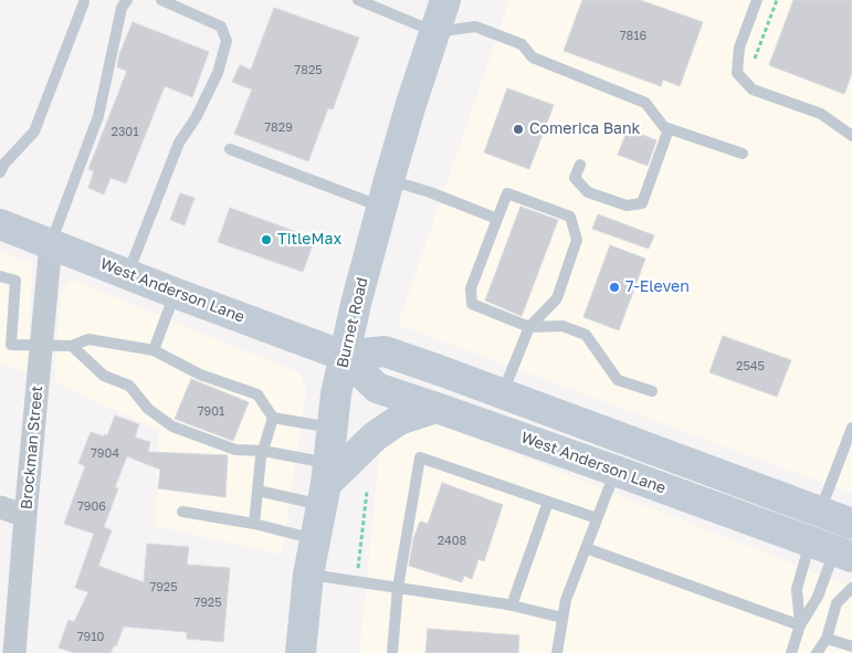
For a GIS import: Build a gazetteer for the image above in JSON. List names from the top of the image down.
{
  "streets": {
    "main road": ["West Anderson Lane", "Burnet Road"],
    "street": ["Brockman Street"]
  },
  "crossings": [
    ["West Anderson Lane", "Burnet Road"],
    ["West Anderson Lane", "Brockman Street"]
  ],
  "places": ["Comerica Bank", "TitleMax", "7-Eleven"],
  "house_numbers": [
    "7816",
    "7825",
    "7829",
    "2301",
    "2545",
    "7901",
    "7904",
    "7906",
    "2408",
    "7925",
    "7925",
    "7910"
  ]
}
